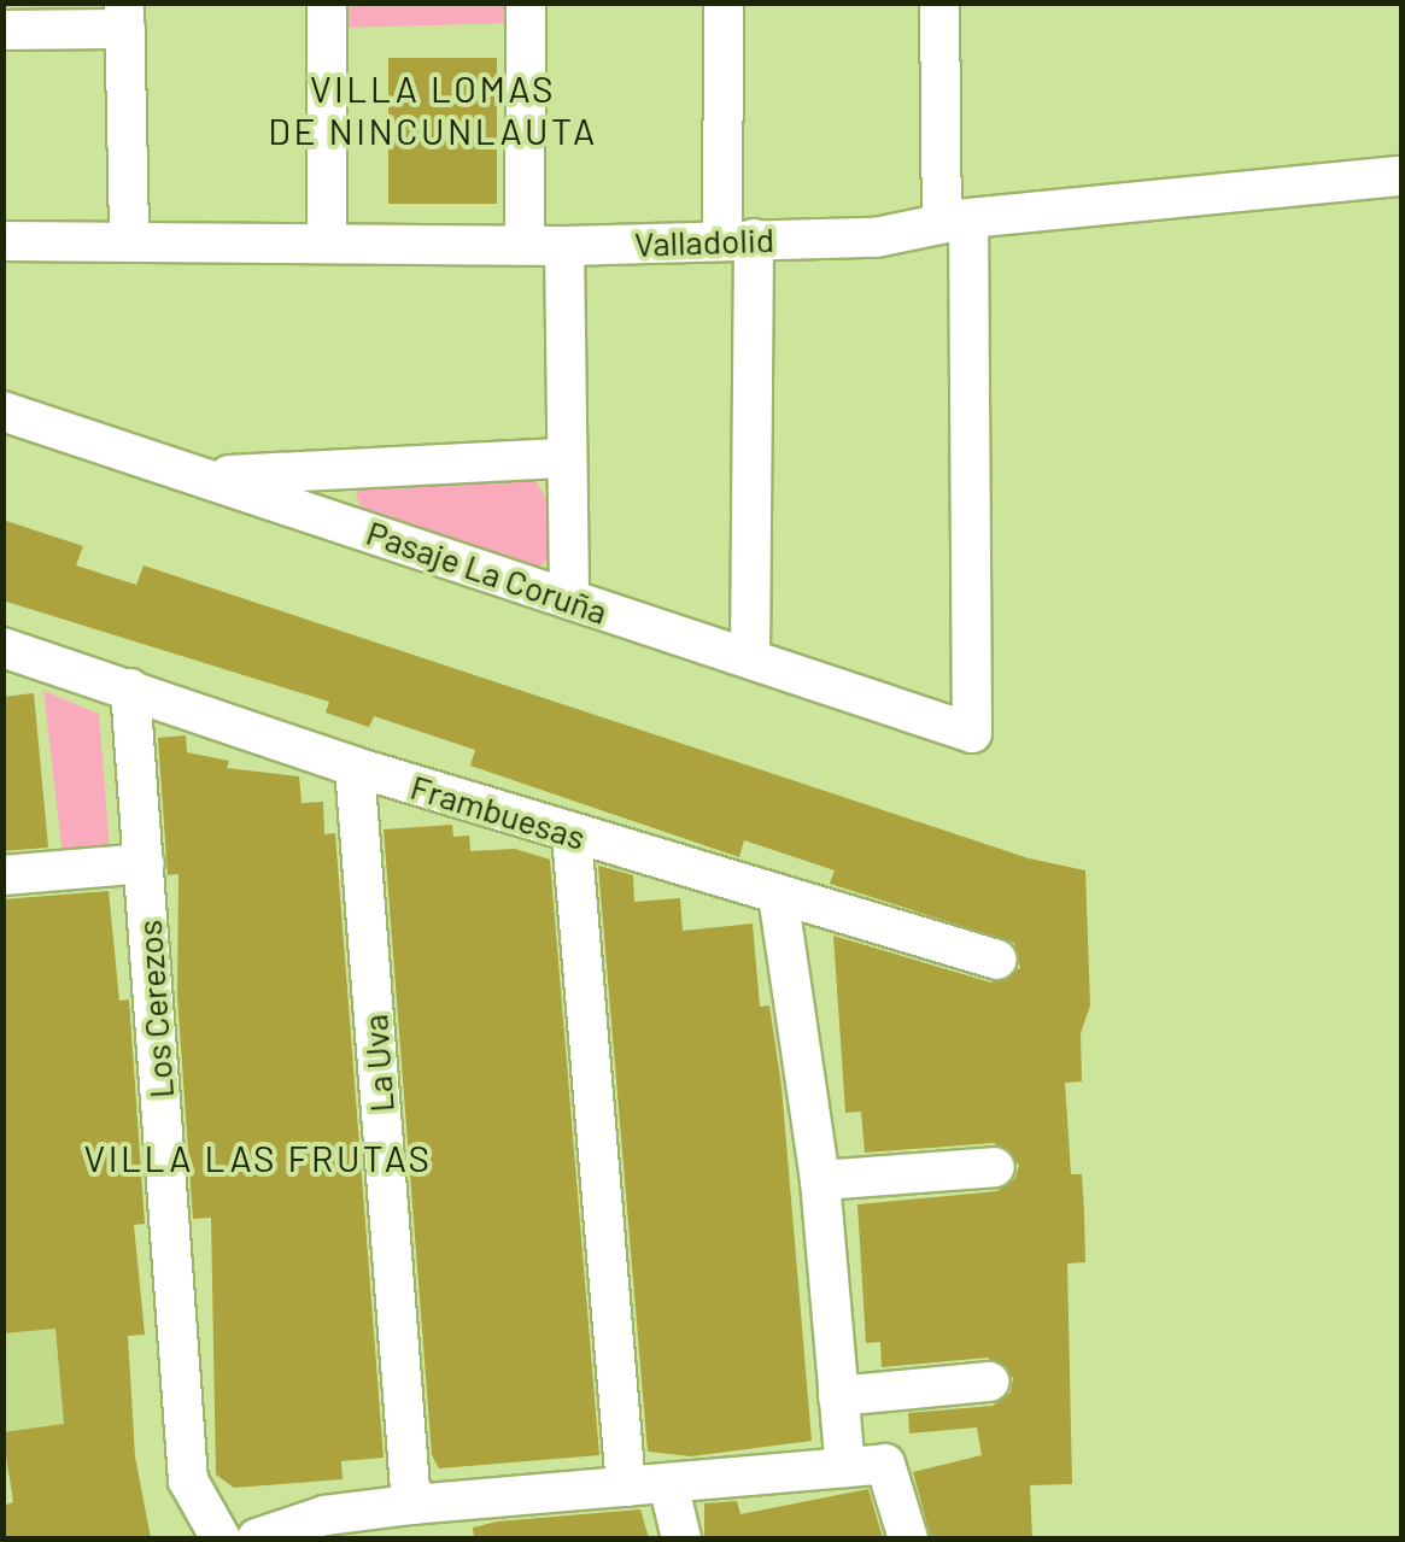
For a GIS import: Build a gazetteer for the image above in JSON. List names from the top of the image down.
{
  "streets": {
    "street": [
      "Valladolid",
      "Pasaje La Coruña",
      "Frambuesas",
      "Los Cerezos",
      "La Uva"
    ]
  },
  "crossings": [
    ["Valladolid", "Pasaje La Coruña"],
    ["Frambuesas", "Los Cerezos"],
    ["Frambuesas", "La Uva"]
  ],
  "districts": ["VILLA LOMAS DE NINCUNLAUTA", "VILLA LAS FRUTAS"]
}
